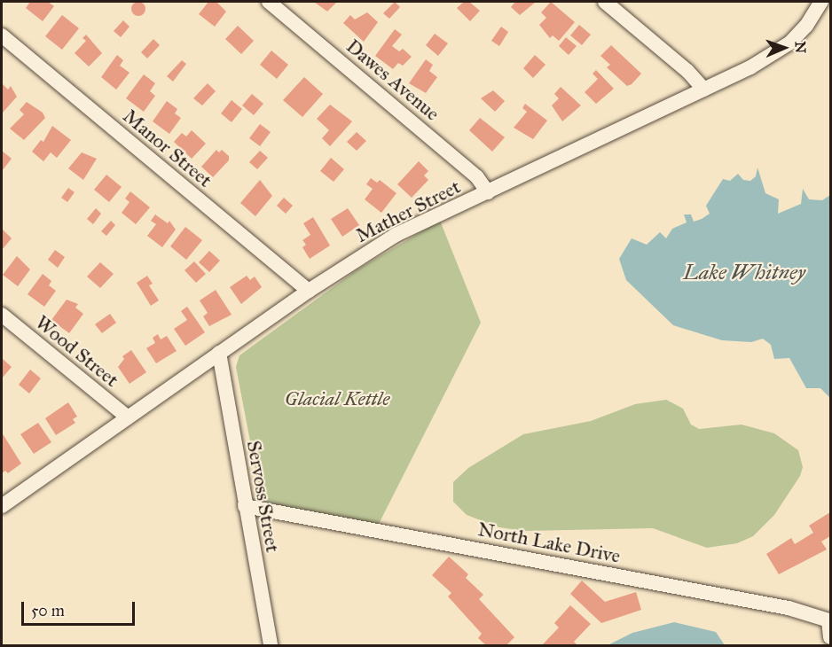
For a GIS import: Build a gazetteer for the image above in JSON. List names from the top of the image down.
{
  "streets": {
    "street": [
      "Dawes Avenue",
      "Manor Street",
      "Mather Street",
      "Wood Street",
      "Servoss Street",
      "North Lake Drive"
    ]
  },
  "crossings": [
    ["Dawes Avenue", "Mather Street"],
    ["Manor Street", "Mather Street"],
    ["Mather Street", "Wood Street"],
    ["Mather Street", "Servoss Street"],
    ["Servoss Street", "North Lake Drive"]
  ],
  "water": ["Lake Whitney"],
  "parks": ["Glacial Kettle"],
  "scale_bar": "50 m",
  "north": "right"
}
